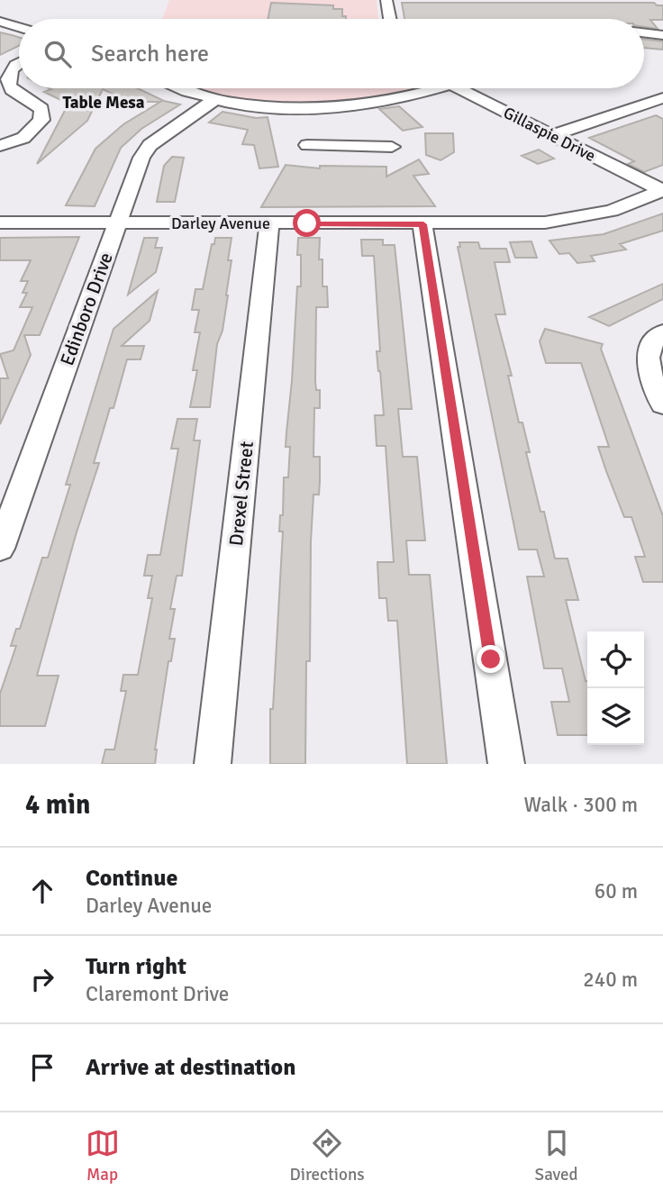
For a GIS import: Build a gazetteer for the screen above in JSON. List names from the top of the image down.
{
  "streets": {
    "street": [
      "Gillaspie Drive",
      "Darley Avenue",
      "Edinboro Drive",
      "Drexel Street"
    ]
  },
  "crossings": [
    ["Gillaspie Drive", "Darley Avenue"],
    ["Darley Avenue", "Edinboro Drive"],
    ["Darley Avenue", "Drexel Street"]
  ],
  "districts": ["Table Mesa"],
  "page": {
    "search": "Search here",
    "heading": ["4 min", "Walk · 300 m"],
    "list": [
      ["Continue", "Darley Avenue", "60 m"],
      ["Turn right", "Claremont Drive", "240 m"],
      "Arrive at destination"
    ],
    "nav": ["Map", "Directions", "Saved"]
  }
}
